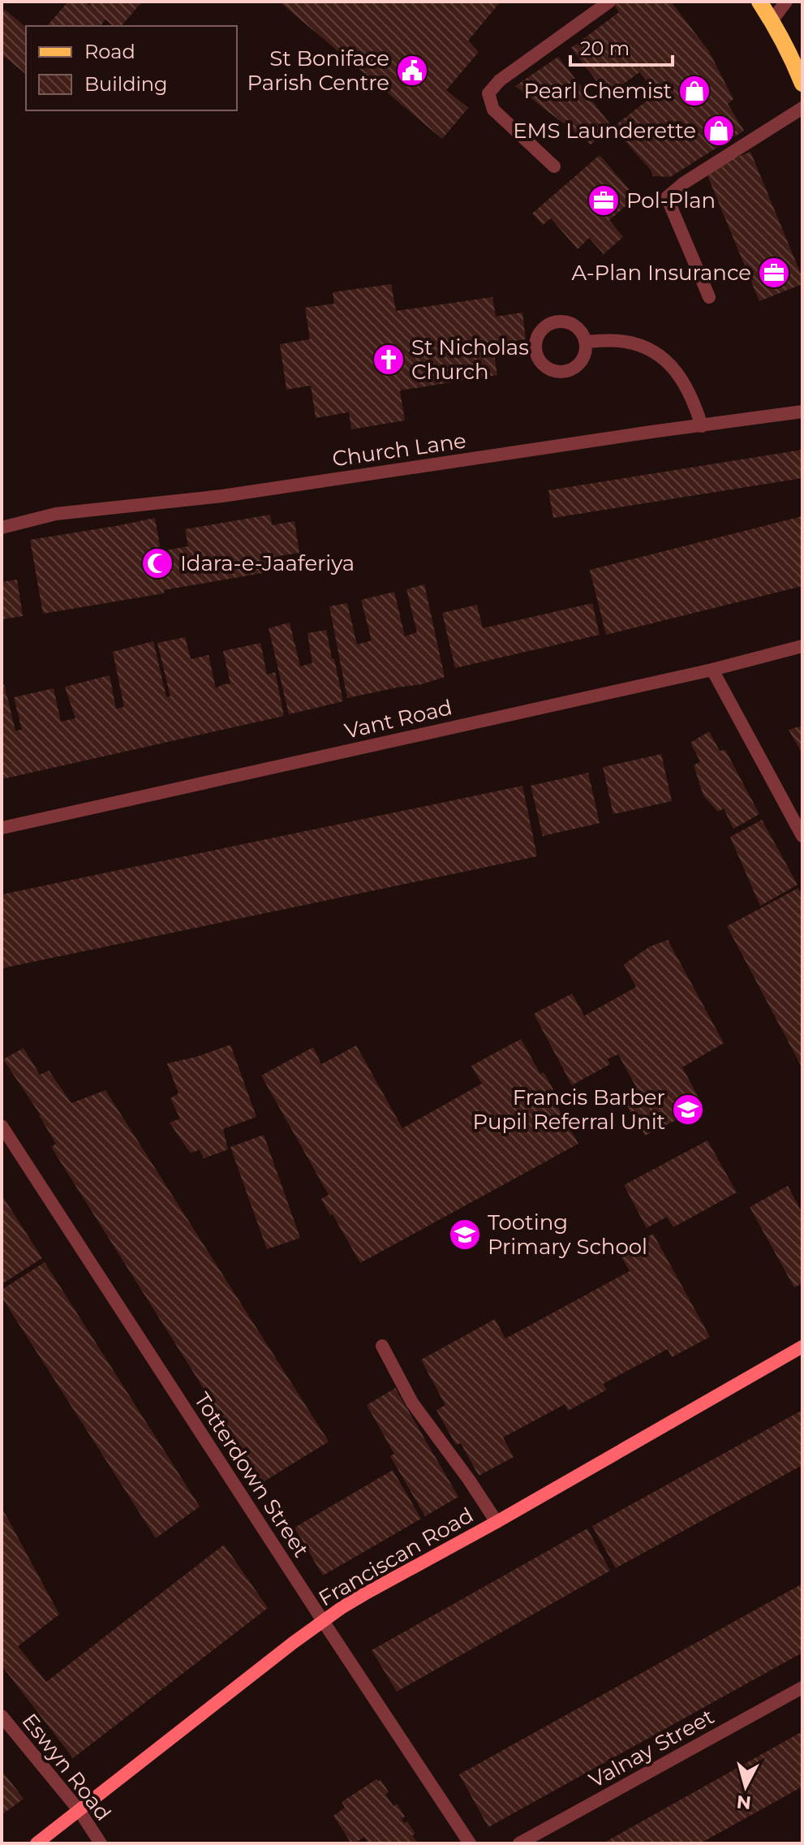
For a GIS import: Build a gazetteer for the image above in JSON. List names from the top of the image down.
{
  "streets": {
    "street": [
      "Church Lane",
      "Vant Road",
      "Totterdown Street",
      "Franciscan Road",
      "Valnay Street",
      "Eswyn Road"
    ]
  },
  "crossings": [
    ["Totterdown Street", "Franciscan Road"],
    ["Franciscan Road", "Eswyn Road"]
  ],
  "places": {
    "public building": ["St Boniface Parish Centre"],
    "shop": ["Pearl Chemist", "EMS Launderette"],
    "office": ["Pol-Plan", "A-Plan Insurance"],
    "church": ["St Nicholas Church"],
    "mosque": ["Idara-e-Jaaferiya"],
    "school or university": ["Francis Barber Pupil Referral Unit", "Tooting Primary School"]
  },
  "legend": ["Road", "Building"],
  "scale_bar": "20 m",
  "north": "bottom"
}
